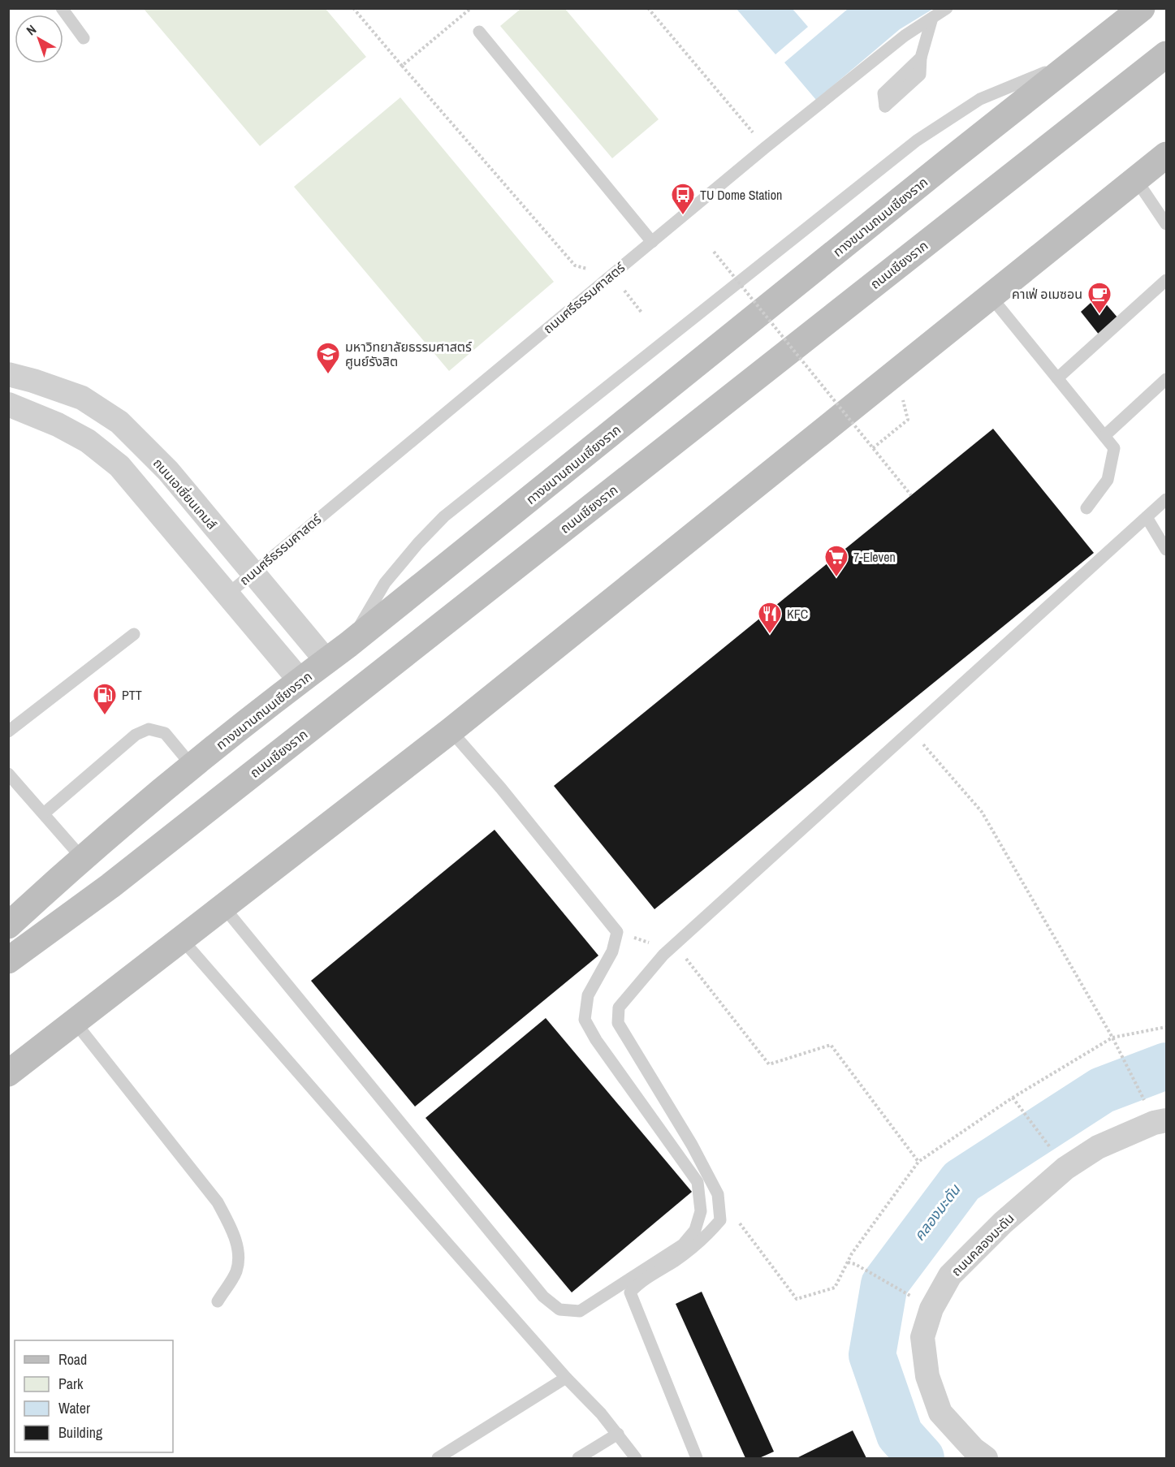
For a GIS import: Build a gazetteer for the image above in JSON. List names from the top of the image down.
{
  "streets": {
    "main road": ["ทางขนานถนนเชียงราก", "ถนนเชียงราก"],
    "street": ["ถนนเอเซี่ยนเกมส์", "ถนนคลองมะดัน"],
    "lane": ["ถนนศรีธรรมศาสตร์"]
  },
  "crossings": [
    ["ทางขนานถนนเชียงราก", "ถนนเอเซี่ยนเกมส์"],
    ["ถนนศรีธรรมศาสตร์", "ถนนเอเซี่ยนเกมส์"]
  ],
  "water": ["คลองมะดัน"],
  "places": {
    "bus stop": ["TU Dome Station"],
    "cafe": ["คาเฟ่ อเมซอน"],
    "school or university": ["มหาวิทยาลัยธรรมศาสตร์ ศูนย์รังสิต"],
    "supermarket": ["7-Eleven"],
    "restaurant": ["KFC"],
    "fuel station": ["PTT"]
  },
  "legend": [
    "Road",
    "Park",
    "Water",
    "Building"
  ],
  "north": "top left"
}
